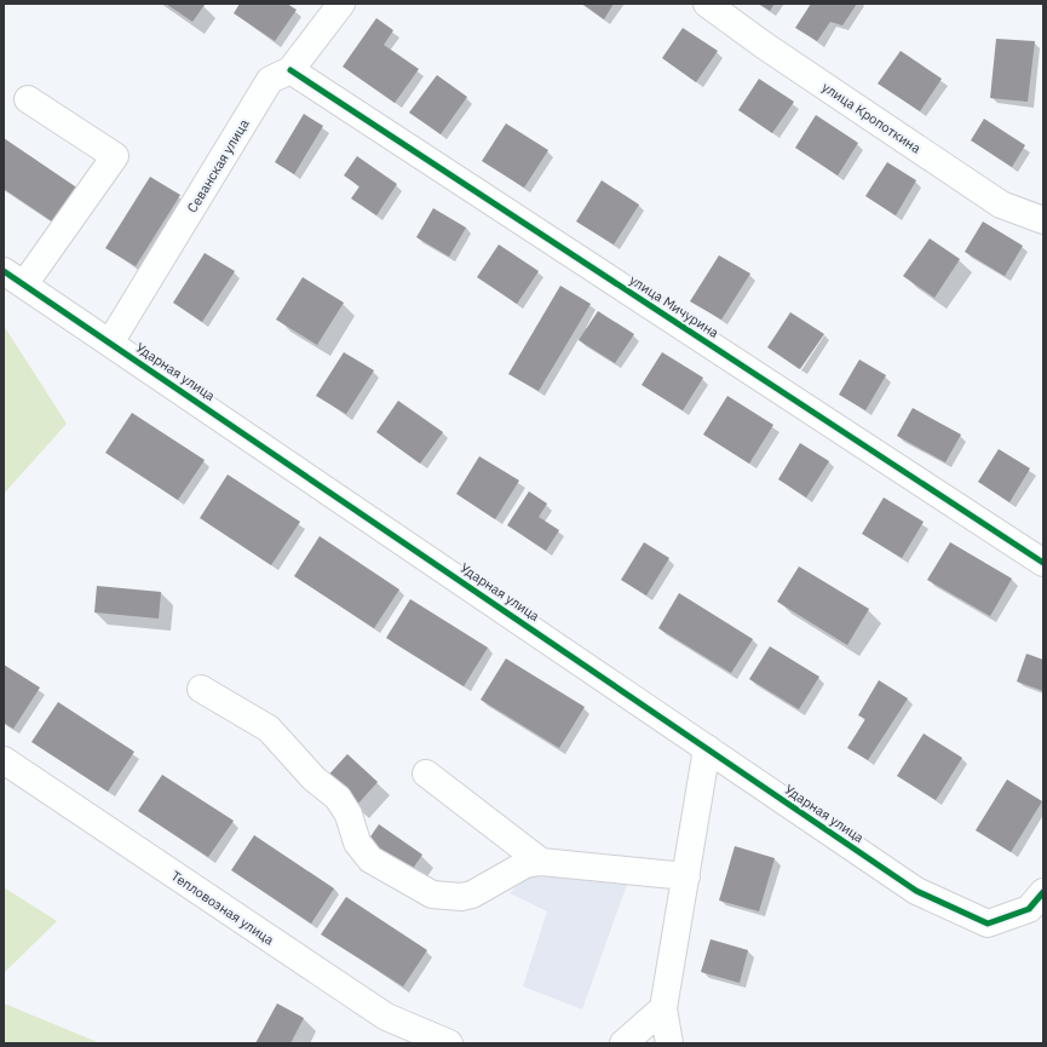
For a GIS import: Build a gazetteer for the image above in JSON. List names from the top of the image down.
{
  "streets": {
    "street": [
      "улица Кропоткина",
      "Севанская улица",
      "улица Мичурина",
      "Ударная улица",
      "Тепловозная улица"
    ]
  },
  "crossings": [
    ["Севанская улица", "улица Мичурина"],
    ["Севанская улица", "Ударная улица"]
  ]
}
